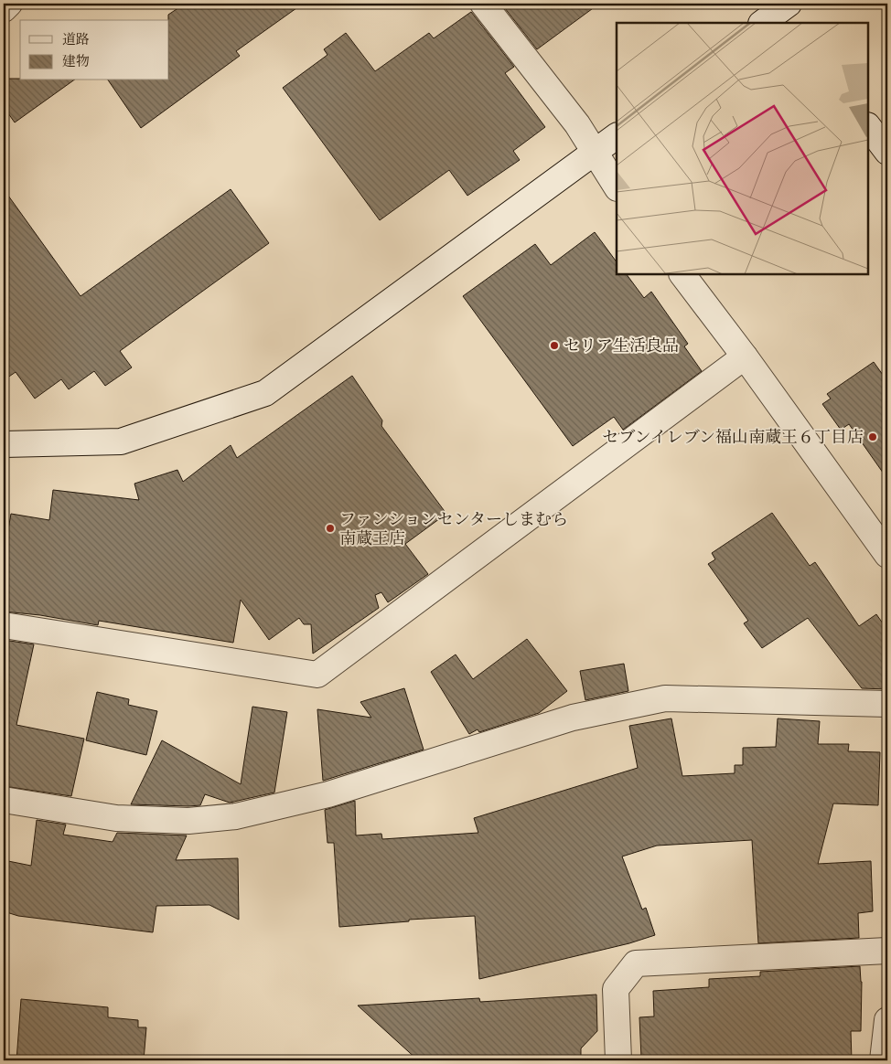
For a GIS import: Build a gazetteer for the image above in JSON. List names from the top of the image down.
{
  "places": ["セリア生活良品", "セブンイレブン福山南蔵王６丁目店", "ファンションセンターしまむら 南蔵王店"],
  "legend": ["道路", "建物"]
}
